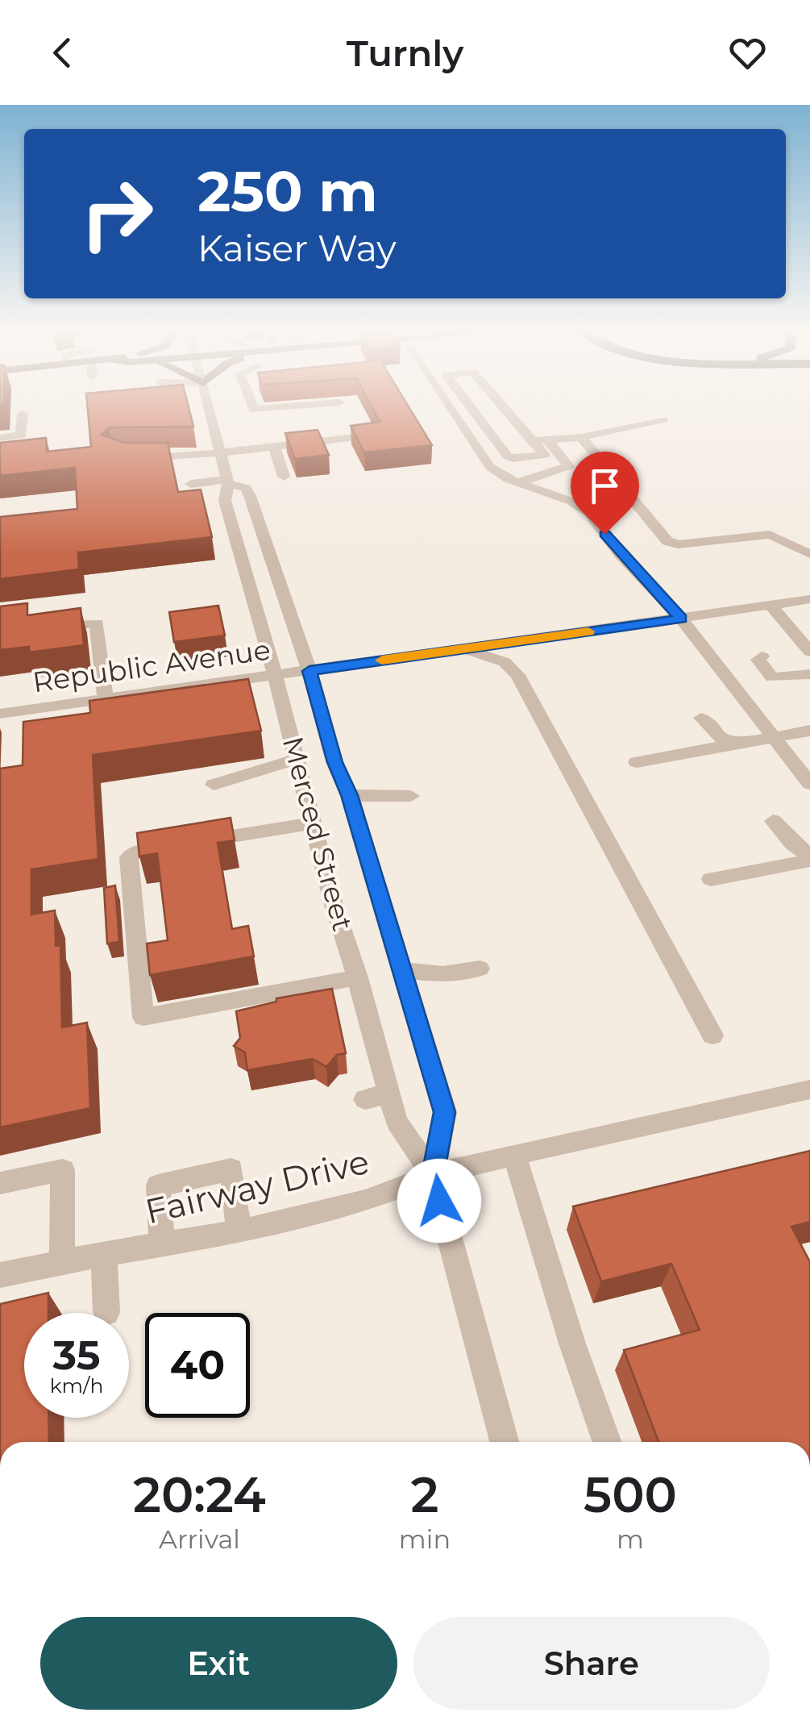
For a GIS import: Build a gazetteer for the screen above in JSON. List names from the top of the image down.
{
  "streets": {
    "street": ["Republic Avenue", "Merced Street", "Fairway Drive"]
  },
  "crossings": [
    ["Republic Avenue", "Merced Street"],
    ["Merced Street", "Fairway Drive"]
  ],
  "page": {
    "header": "Turnly",
    "turn": ["250 m", "Kaiser Way"],
    "speed": "35 km/h",
    "limit": "40",
    "eta": [
      "20:24",
      "Arrival",
      "2",
      "min",
      "500",
      "m"
    ],
    "buttons": ["Exit", "Share"]
  }
}
